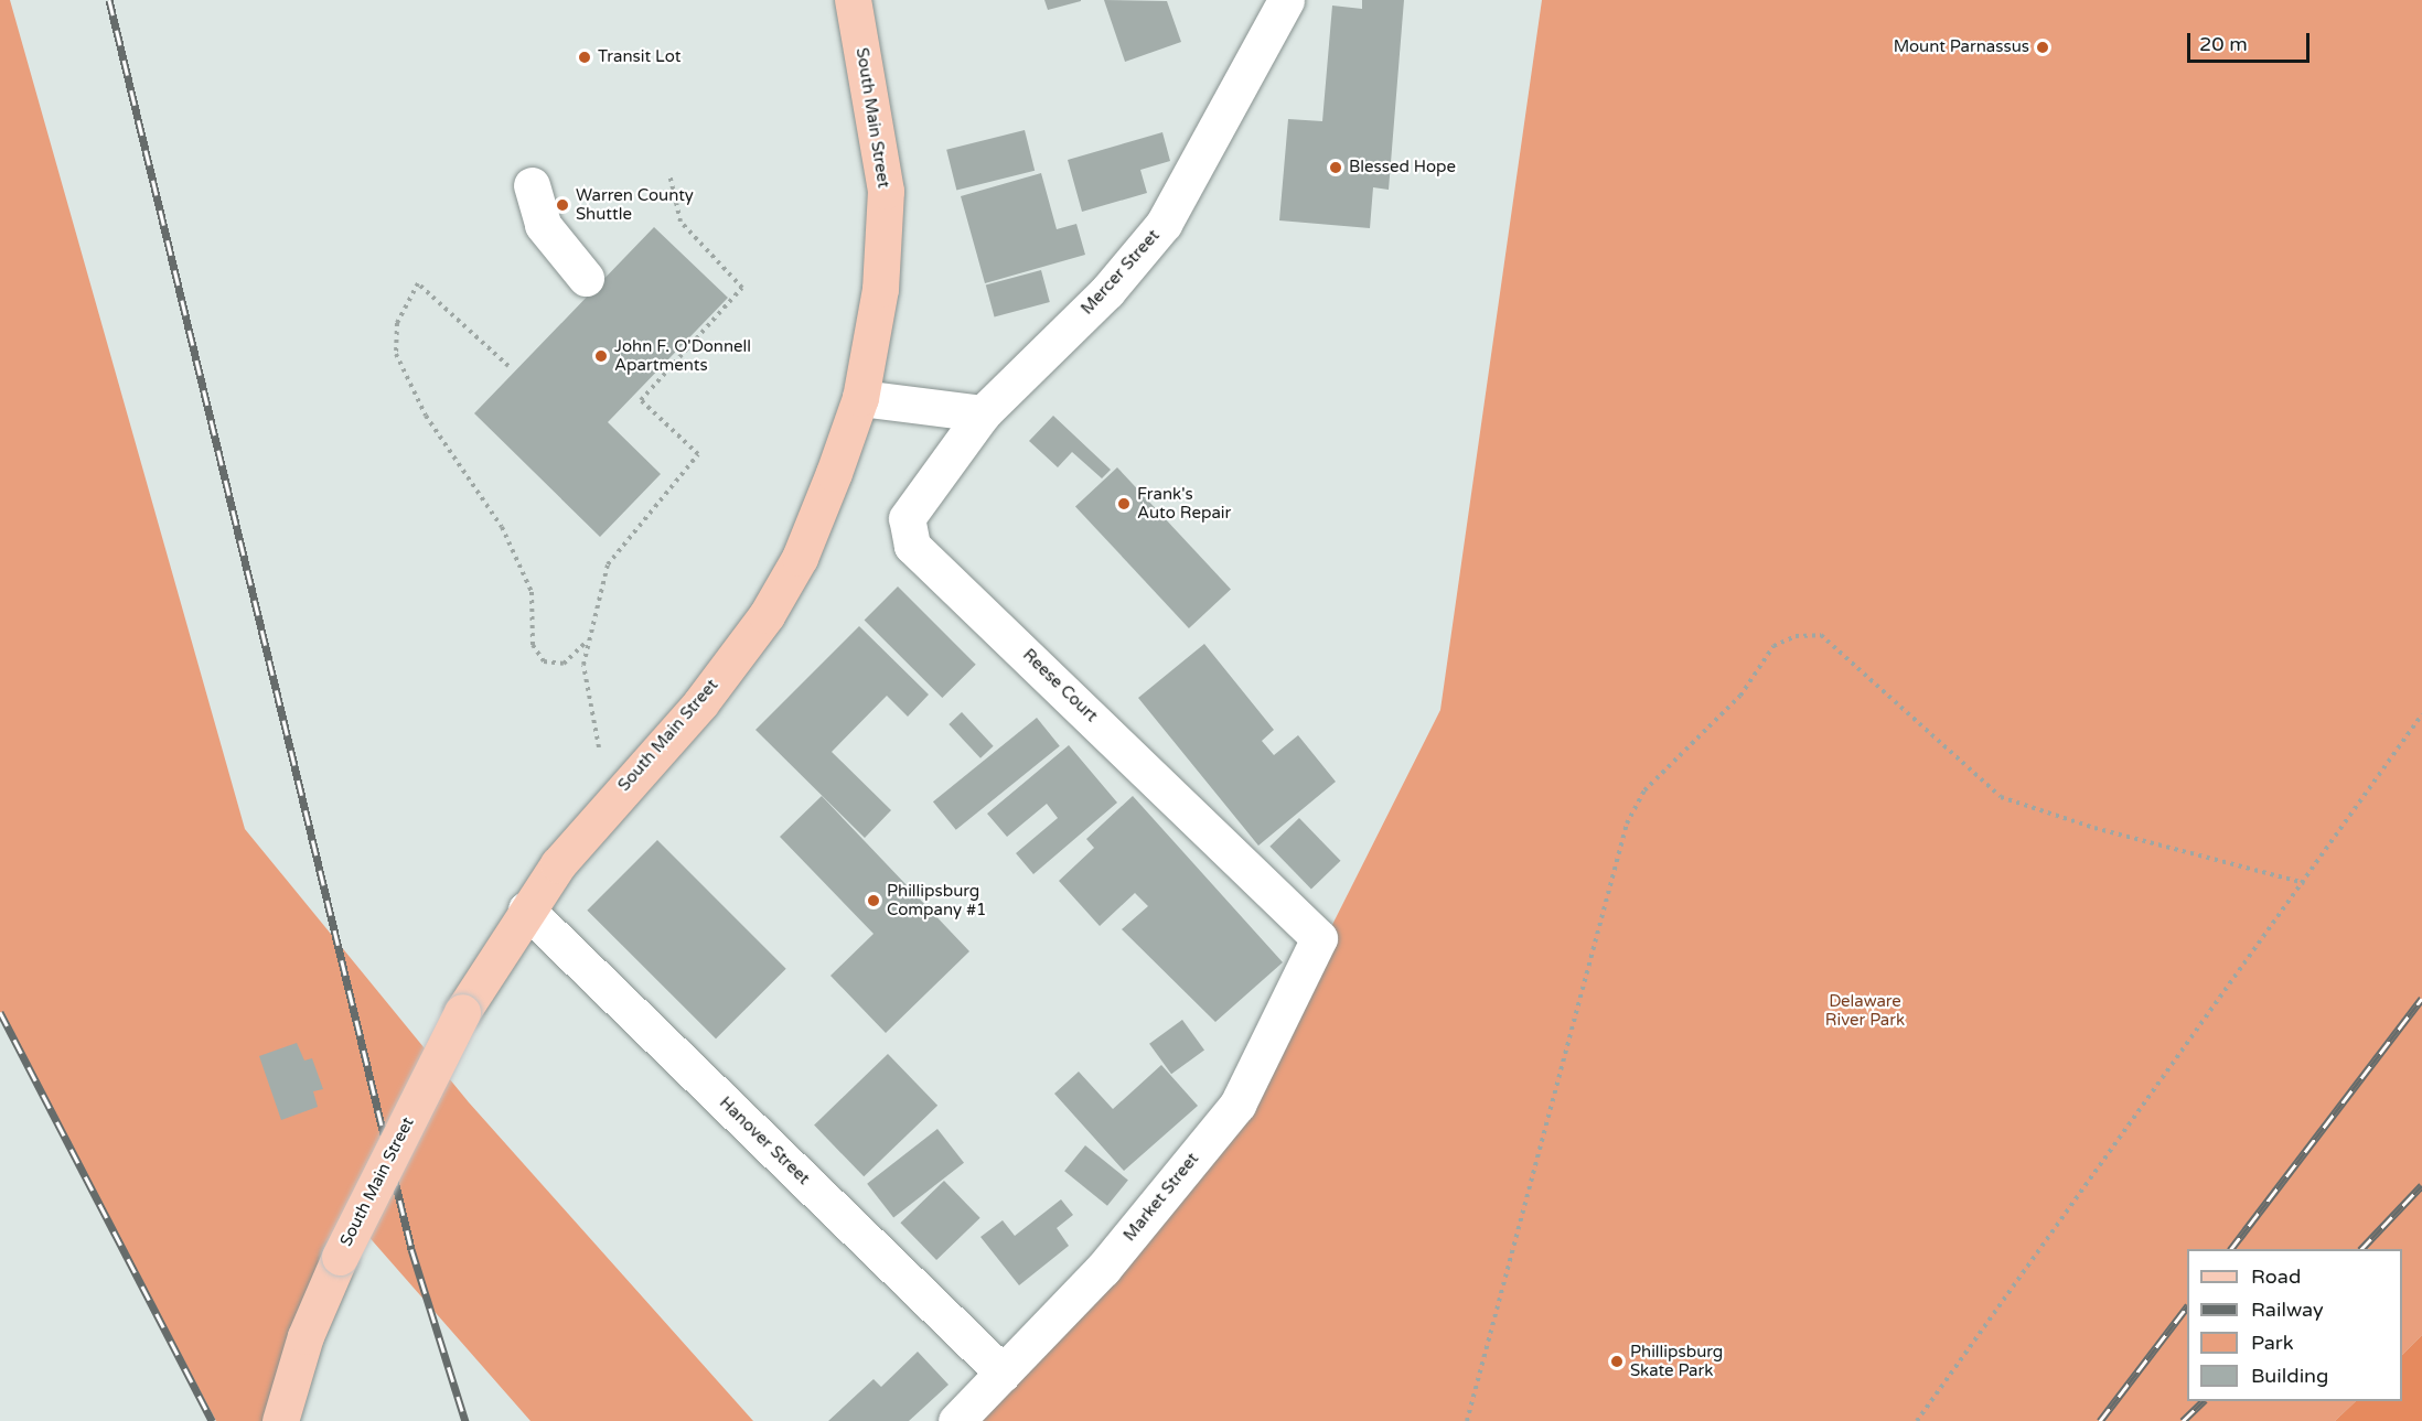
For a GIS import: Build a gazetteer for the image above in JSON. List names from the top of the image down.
{
  "streets": {
    "main road": ["South Main Street"],
    "street": [
      "Mercer Street",
      "Reese Court",
      "Hanover Street",
      "Market Street"
    ]
  },
  "crossings": [
    ["South Main Street", "Hanover Street"],
    ["Mercer Street", "Reese Court"],
    ["Reese Court", "Market Street"],
    ["Hanover Street", "Market Street"]
  ],
  "parks": ["Delaware River Park"],
  "places": [
    "Mount Parnassus",
    "Transit Lot",
    "Blessed Hope",
    "Warren County Shuttle",
    "John F. O'Donnell Apartments",
    "Frank's Auto Repair",
    "Phillipsburg Company #1",
    "Phillipsburg Skate Park"
  ],
  "legend": [
    "Road",
    "Railway",
    "Park",
    "Building"
  ],
  "scale_bar": "20 m"
}
